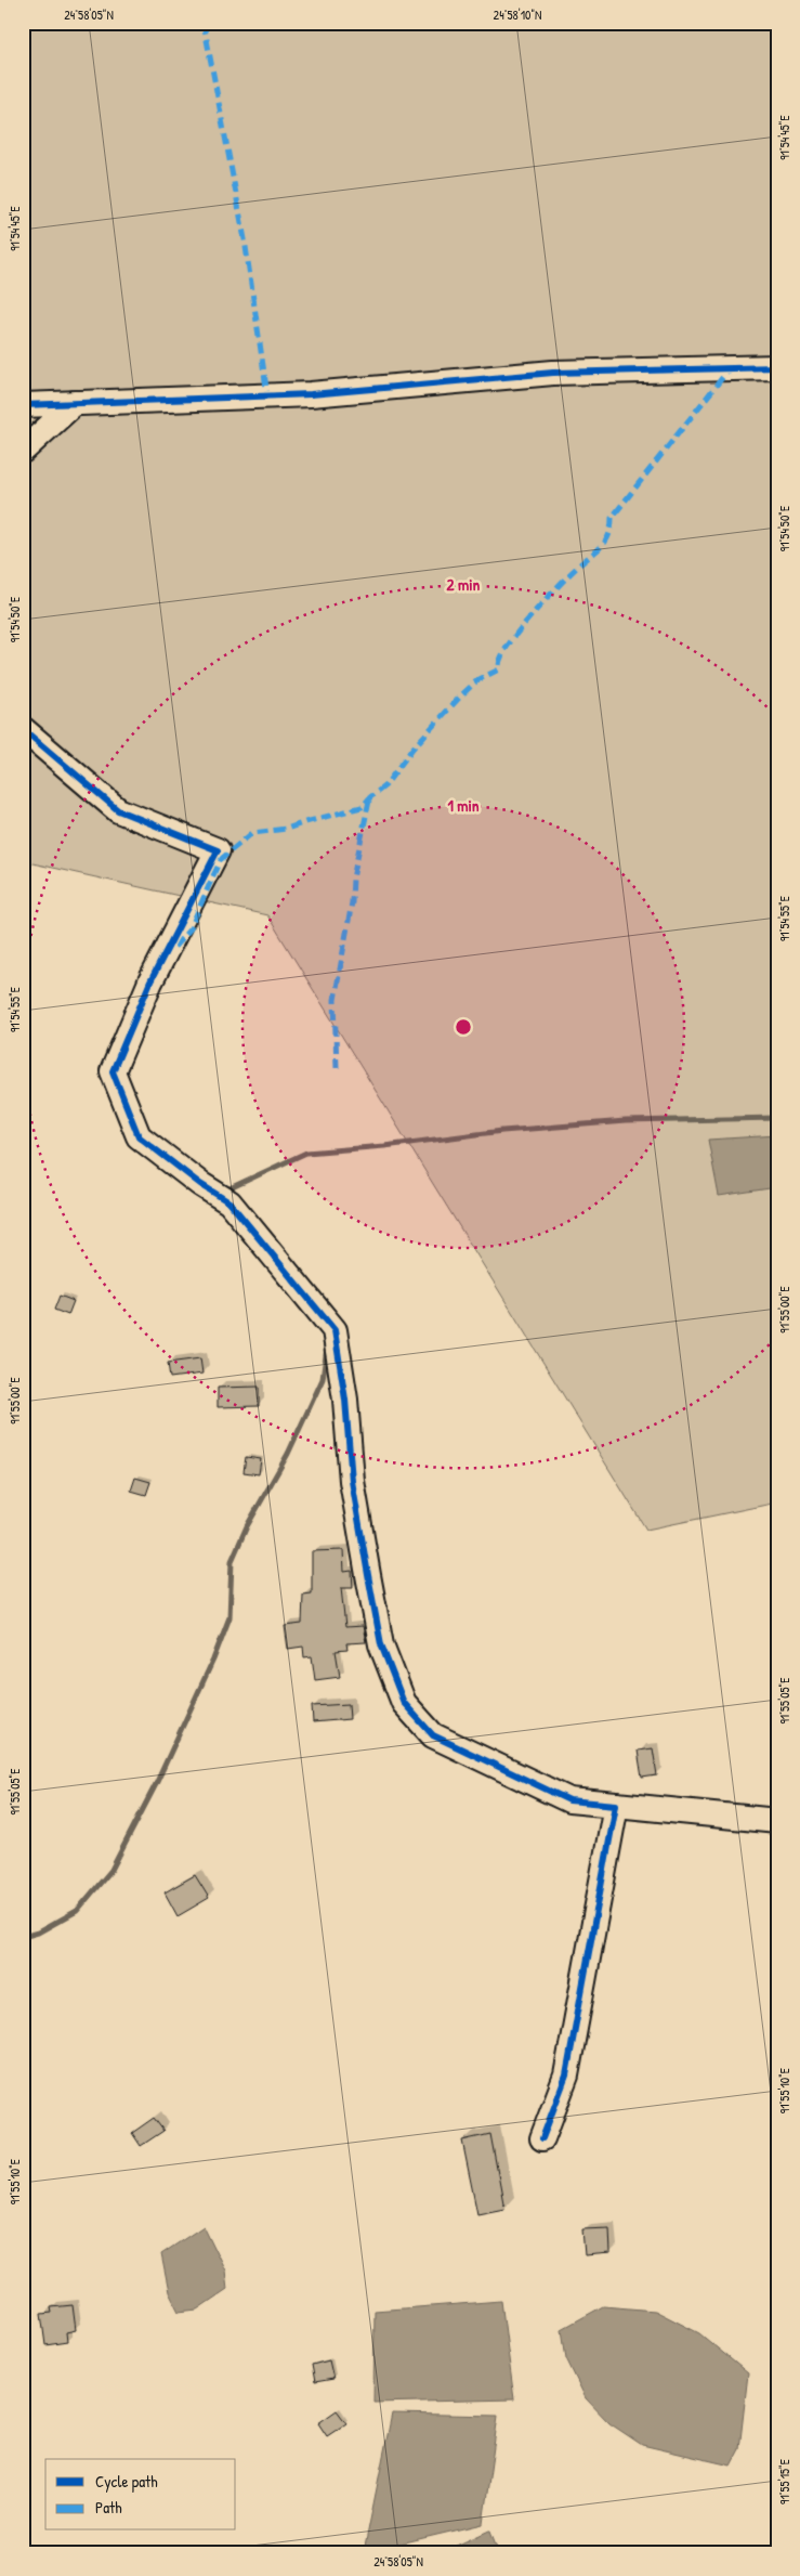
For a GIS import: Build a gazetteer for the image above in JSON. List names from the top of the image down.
{
  "legend": ["Cycle path", "Path"],
  "coordinates": [
    "24°58'05\"N",
    "24°58'10\"N",
    "91°54'45\"E",
    "91°54'50\"E",
    "91°54'55\"E",
    "91°55'00\"E",
    "91°55'05\"E",
    "91°55'10\"E",
    "91°55'15\"E"
  ],
  "rings": ["2 min", "1 min"]
}
